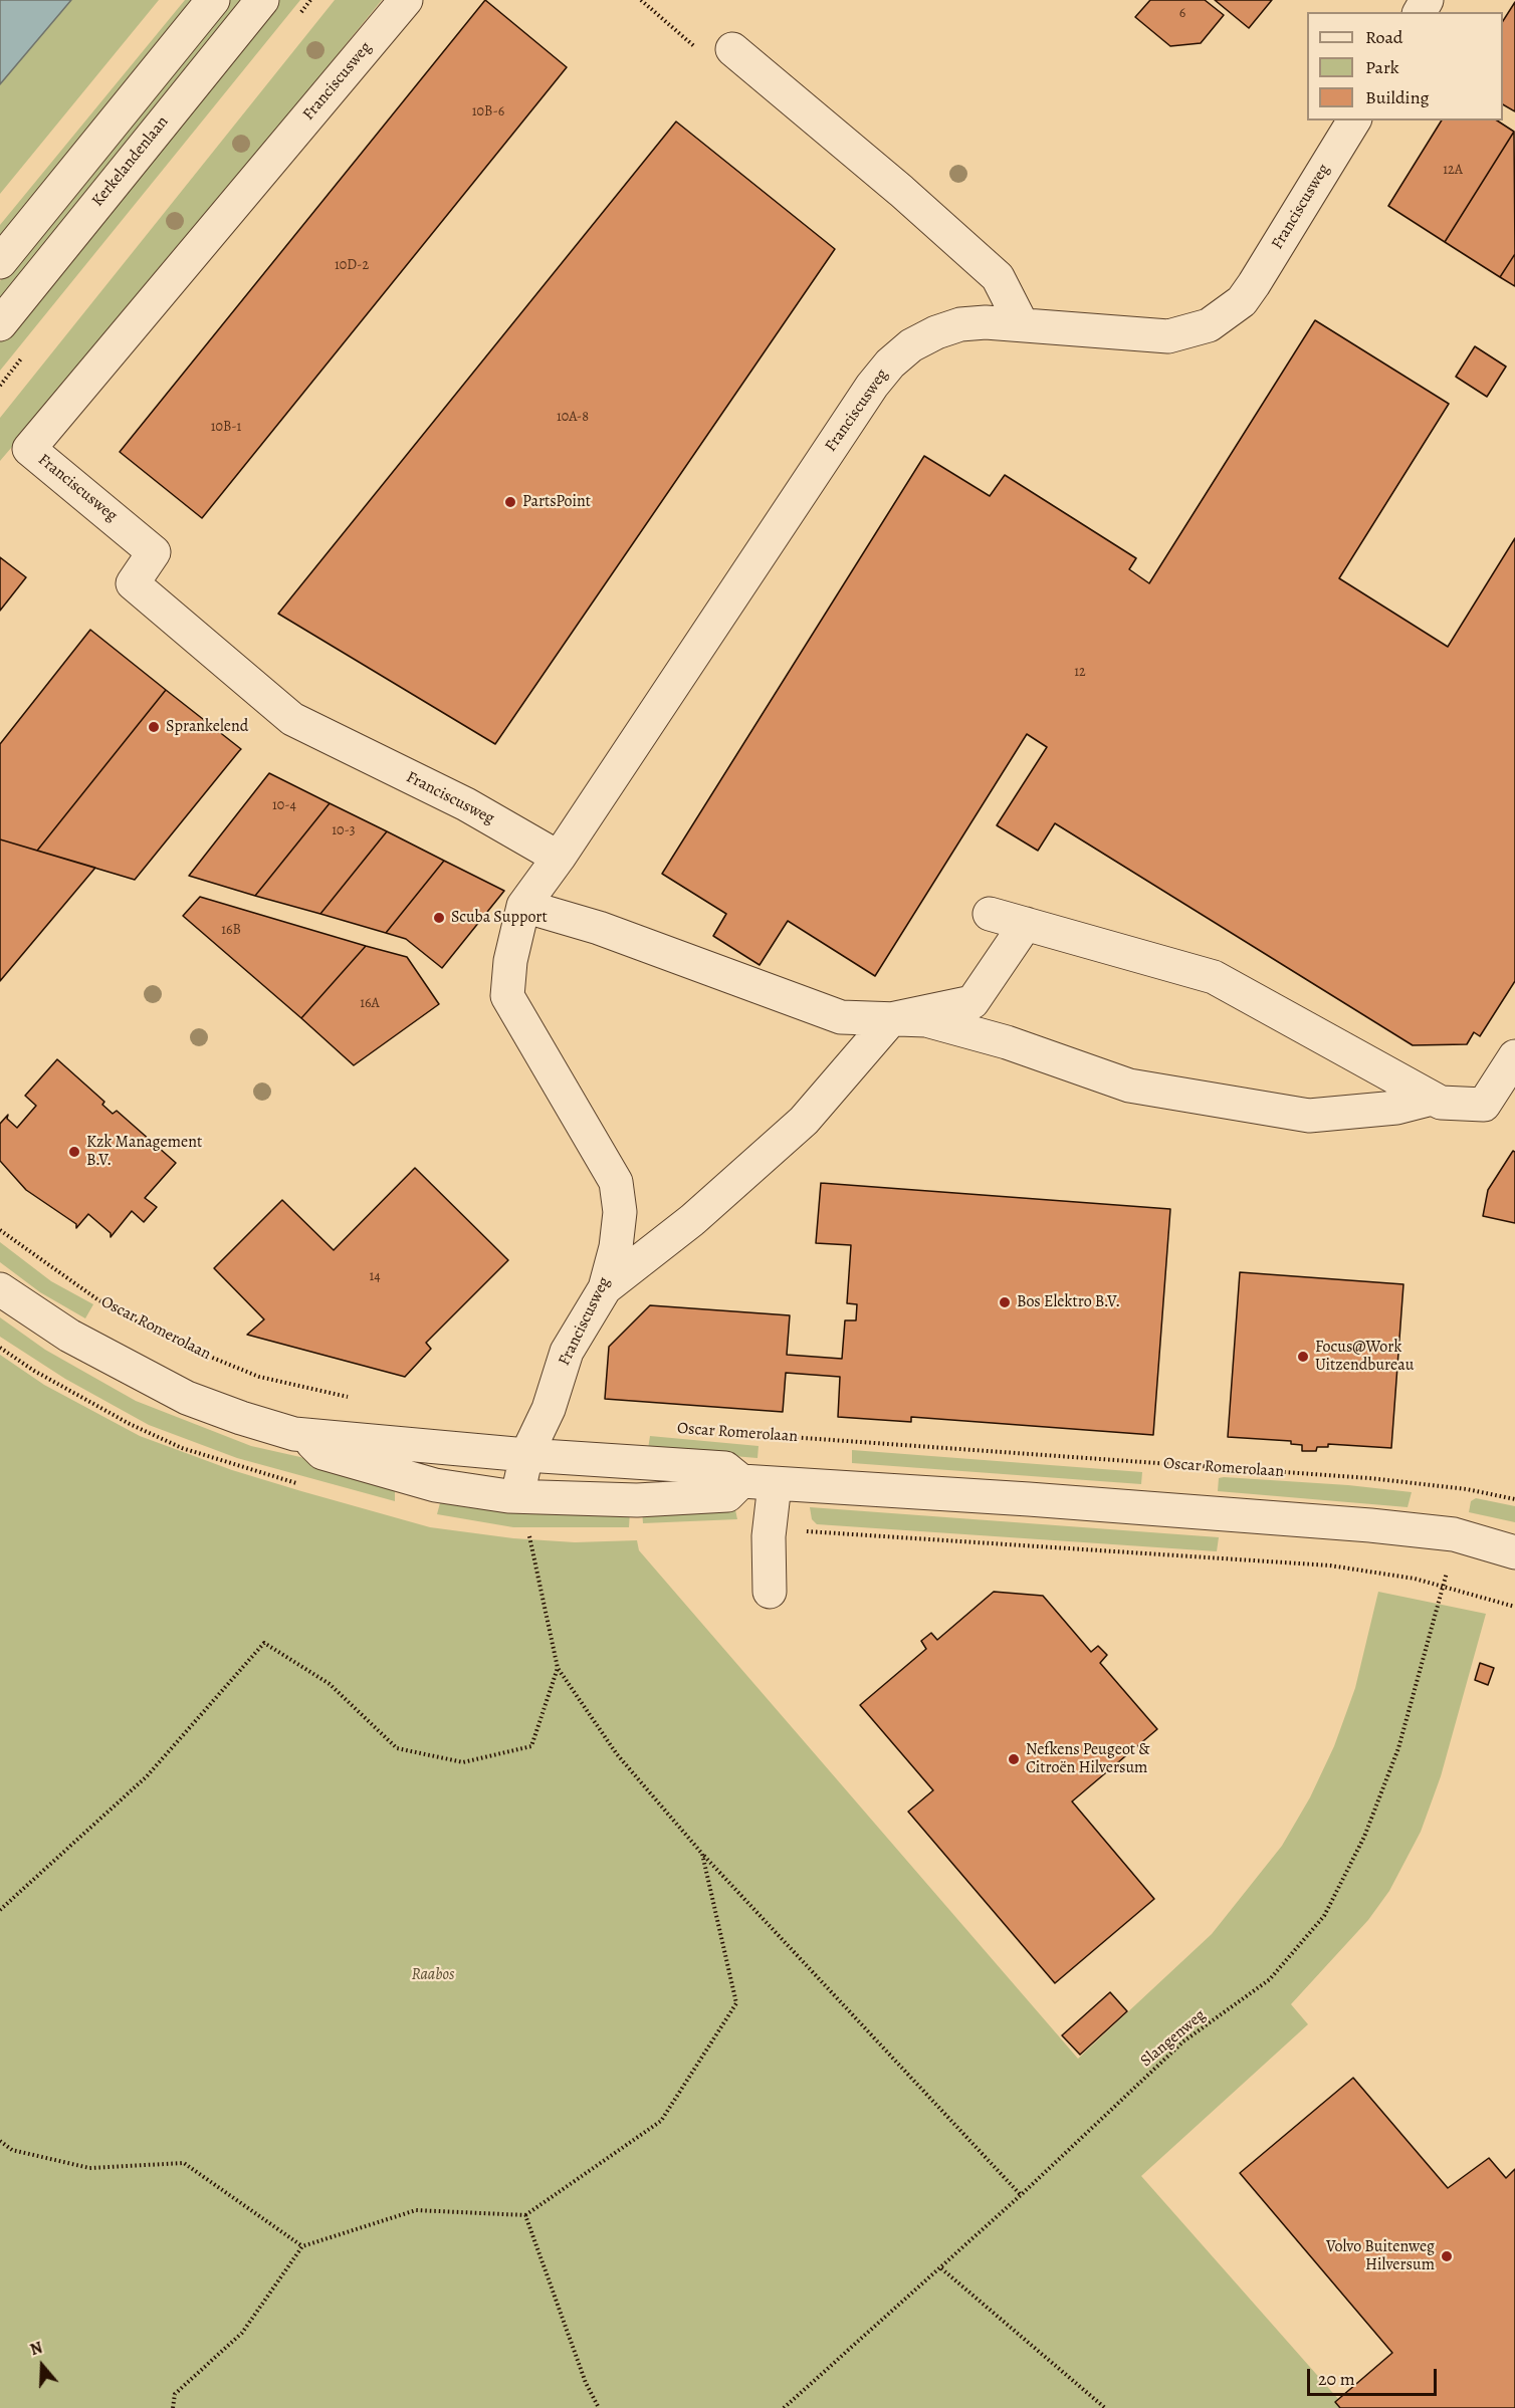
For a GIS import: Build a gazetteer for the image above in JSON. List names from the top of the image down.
{
  "streets": {
    "street": ["Franciscusweg", "Kerkelandenlaan"],
    "path": ["Oscar Romerolaan", "Slangenweg"]
  },
  "parks": ["Raabos"],
  "places": [
    "PartsPoint",
    "Sprankelend",
    "Scuba Support",
    "Kzk Management B.V.",
    "Bos Elektro B.V.",
    "Focus@Work Uitzendbureau",
    "Nefkens Peugeot & Citroën Hilversum",
    "Volvo Buitenweg Hilversum"
  ],
  "house_numbers": [
    "6",
    "10B-6",
    "12A",
    "10D-2",
    "10A-8",
    "10B-1",
    "12",
    "10-4",
    "10-3",
    "16B",
    "16A",
    "14"
  ],
  "legend": ["Road", "Park", "Building"],
  "scale_bar": "20 m",
  "north": "top"
}
